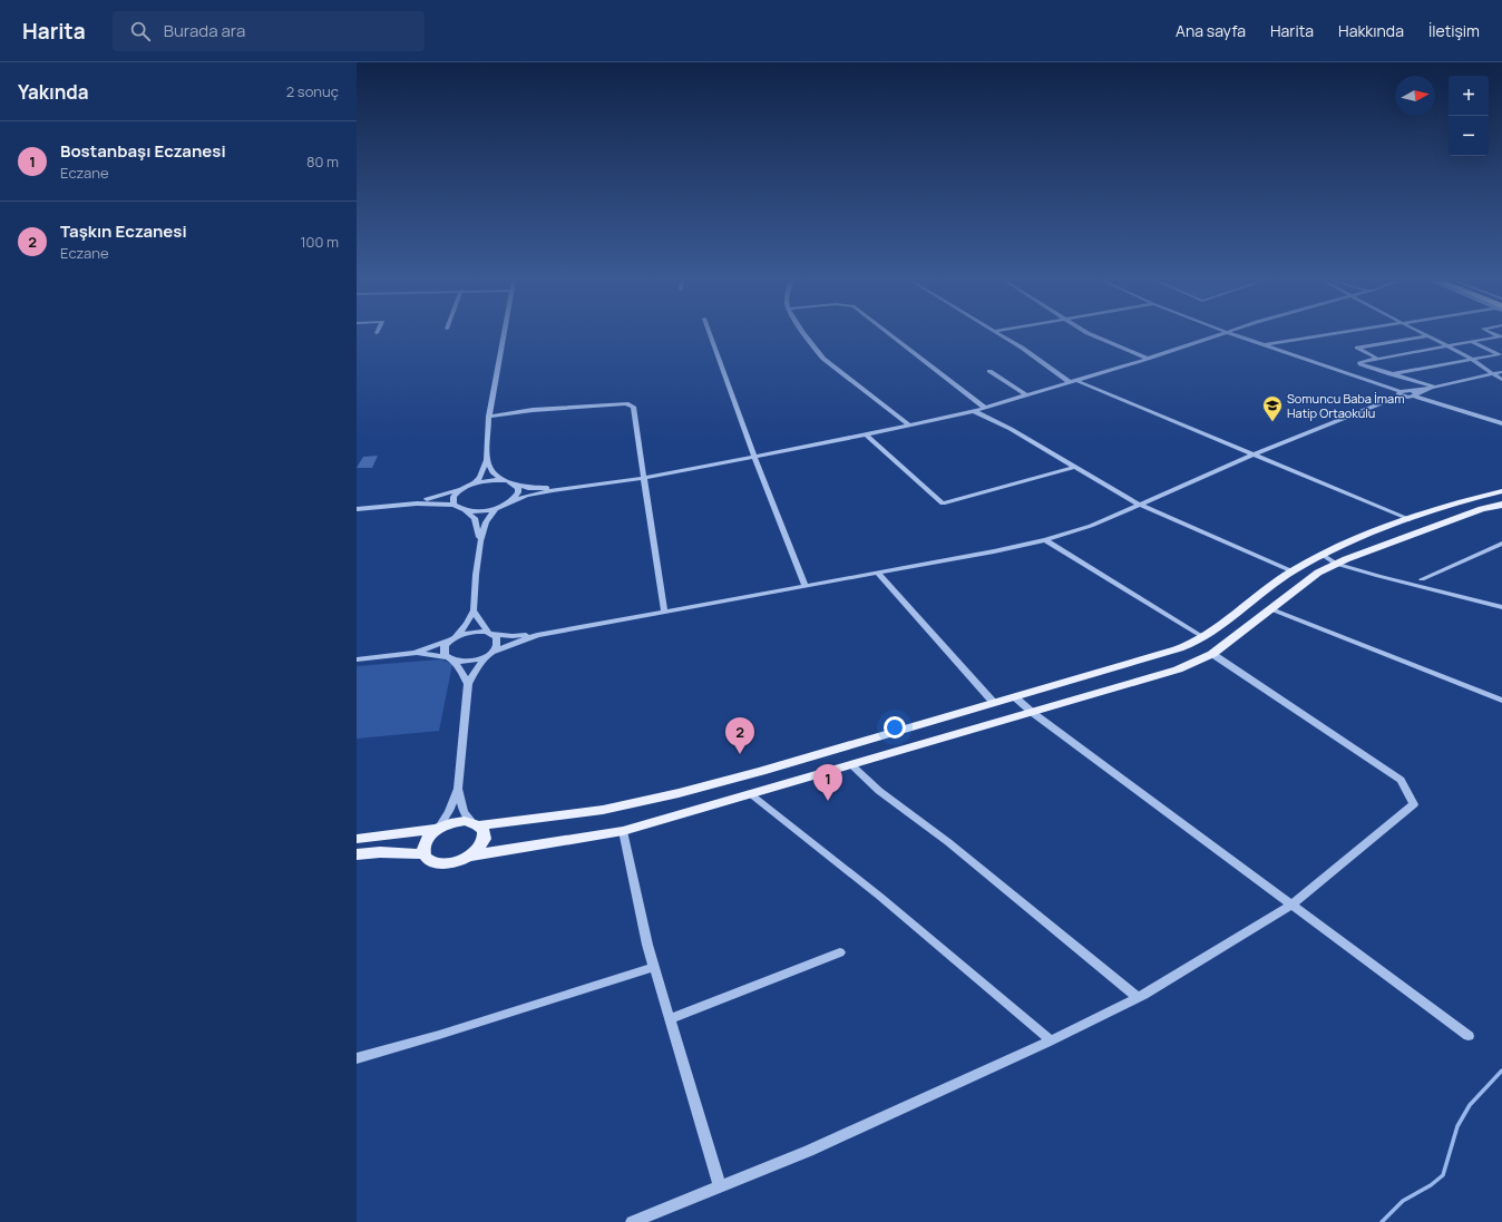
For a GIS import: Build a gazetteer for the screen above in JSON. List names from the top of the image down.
{
  "places": {
    "school or university": ["Somuncu Baba İmam Hatip Ortaokulu"]
  },
  "north": "right",
  "page": {
    "header": "Harita",
    "search": "Burada ara",
    "nav": [
      "Ana sayfa",
      "Harita",
      "Hakkında",
      "İletişim"
    ],
    "heading": ["Yakında", "2 sonuç"],
    "map_buttons": ["+", "−"],
    "list": [
      {
        "mark": "1",
        "name": "Bostanbaşı Eczanesi",
        "note": "Eczane",
        "value": "80 m"
      },
      {
        "mark": "2",
        "name": "Taşkın Eczanesi",
        "note": "Eczane",
        "value": "100 m"
      }
    ],
    "pins": ["2", "1"]
  }
}
